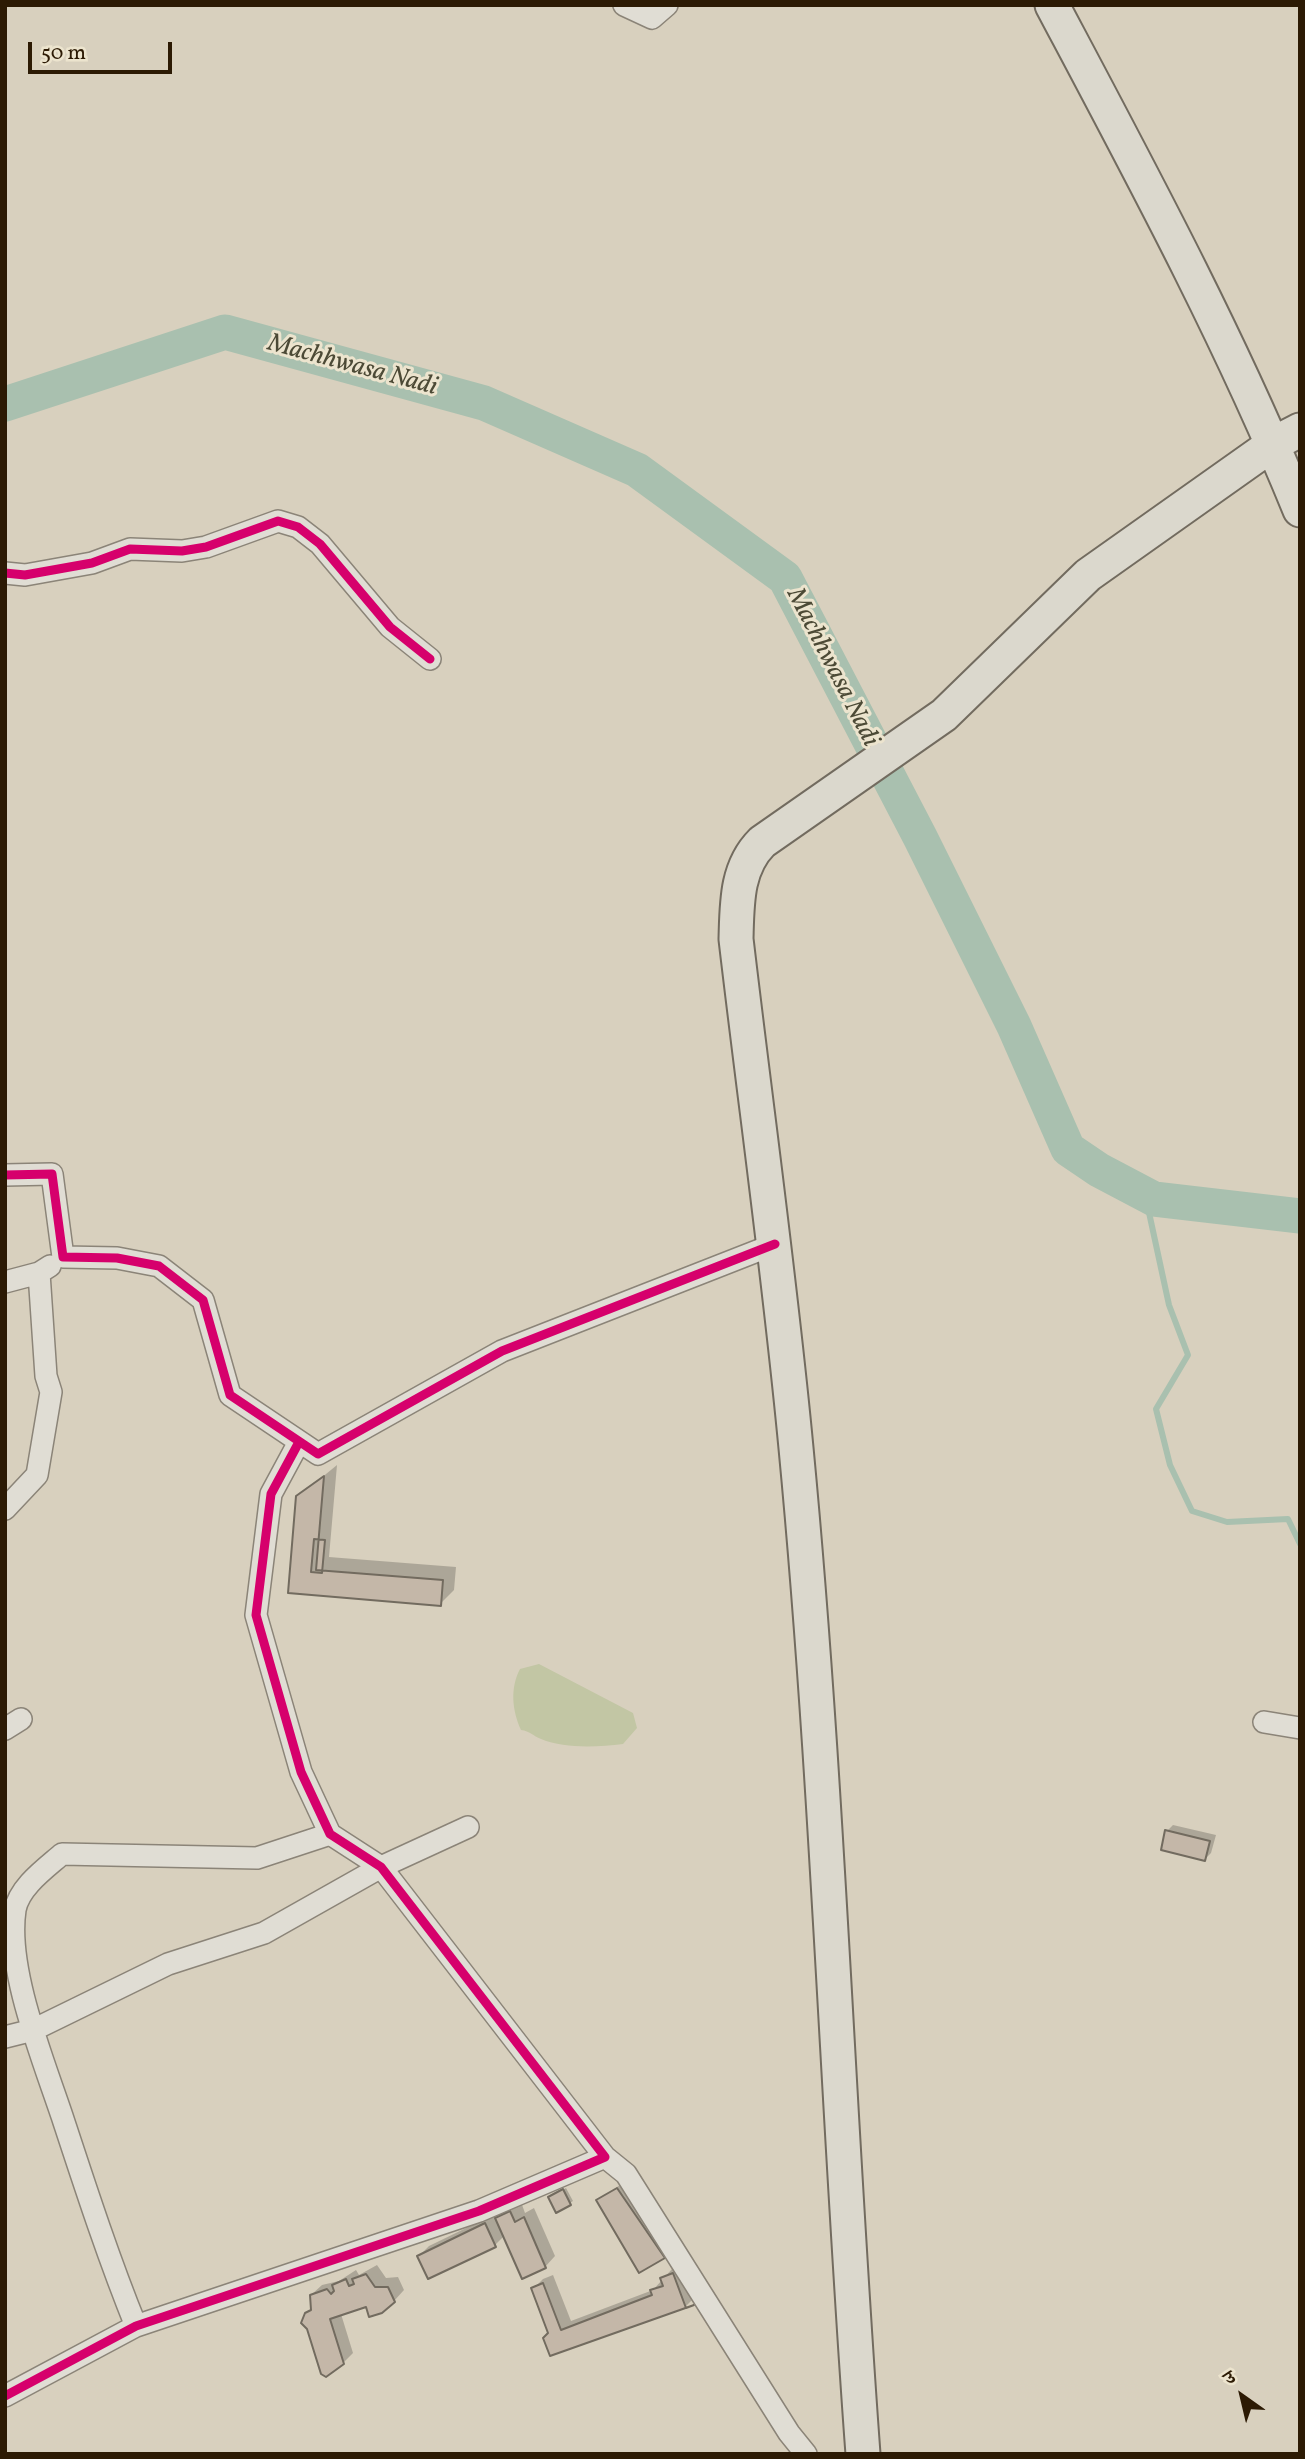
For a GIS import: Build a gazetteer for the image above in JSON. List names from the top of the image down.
{
  "water": ["Machhwasa Nadi"],
  "scale_bar": "50 m",
  "north": "top left"
}
